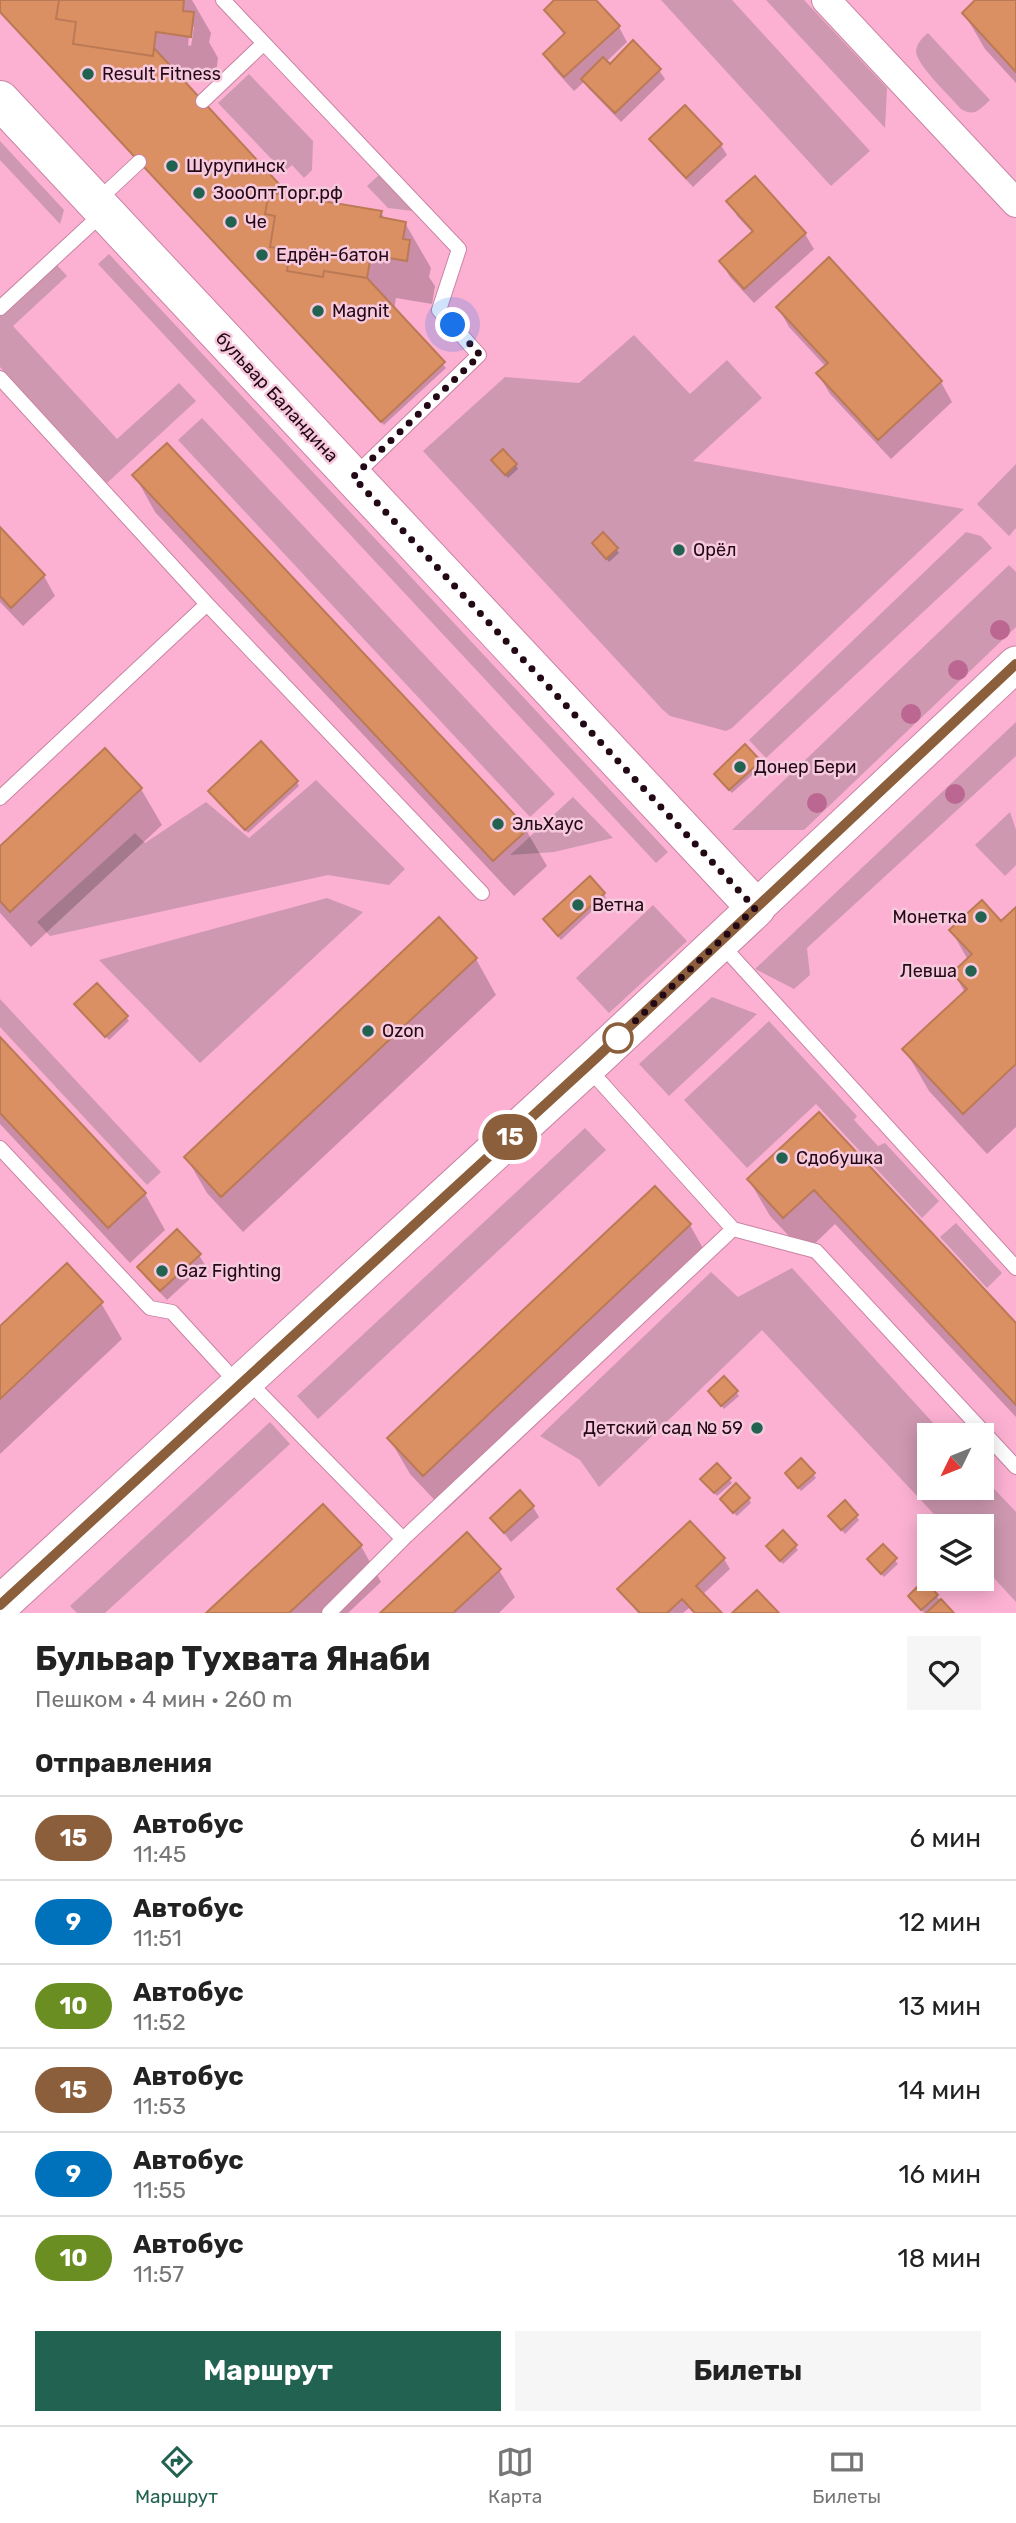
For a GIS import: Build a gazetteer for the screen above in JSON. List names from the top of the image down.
{
  "streets": {
    "main road": ["бульвар Баландина"]
  },
  "places": [
    "Result Fitness",
    "Шурупинск",
    "ЗооОптТорг.рф",
    "Че",
    "Едрён-батон",
    "Magnit",
    "Орёл",
    "Донер Бери",
    "ЭльХаус",
    "Ветна",
    "Монетка",
    "Левша",
    "Ozon",
    "Сдобушка",
    "Gaz Fighting",
    "Детский сад № 59"
  ],
  "lines": ["bus line 15"],
  "north": "bottom left",
  "page": {
    "on_map": "15",
    "heading": [
      ["Бульвар Тухвата Янаби", "Пешком · 4 мин · 260 m"],
      "Отправления"
    ],
    "list": [
      {
        "mark": "15",
        "name": "Автобус",
        "note": "11:45",
        "value": "6 мин"
      },
      {
        "mark": "9",
        "name": "Автобус",
        "note": "11:51",
        "value": "12 мин"
      },
      {
        "mark": "10",
        "name": "Автобус",
        "note": "11:52",
        "value": "13 мин"
      },
      {
        "mark": "15",
        "name": "Автобус",
        "note": "11:53",
        "value": "14 мин"
      },
      {
        "mark": "9",
        "name": "Автобус",
        "note": "11:55",
        "value": "16 мин"
      },
      {
        "mark": "10",
        "name": "Автобус",
        "note": "11:57",
        "value": "18 мин"
      }
    ],
    "buttons": ["Маршрут", "Билеты"],
    "tabs": ["Маршрут", "Карта", "Билеты"]
  }
}
